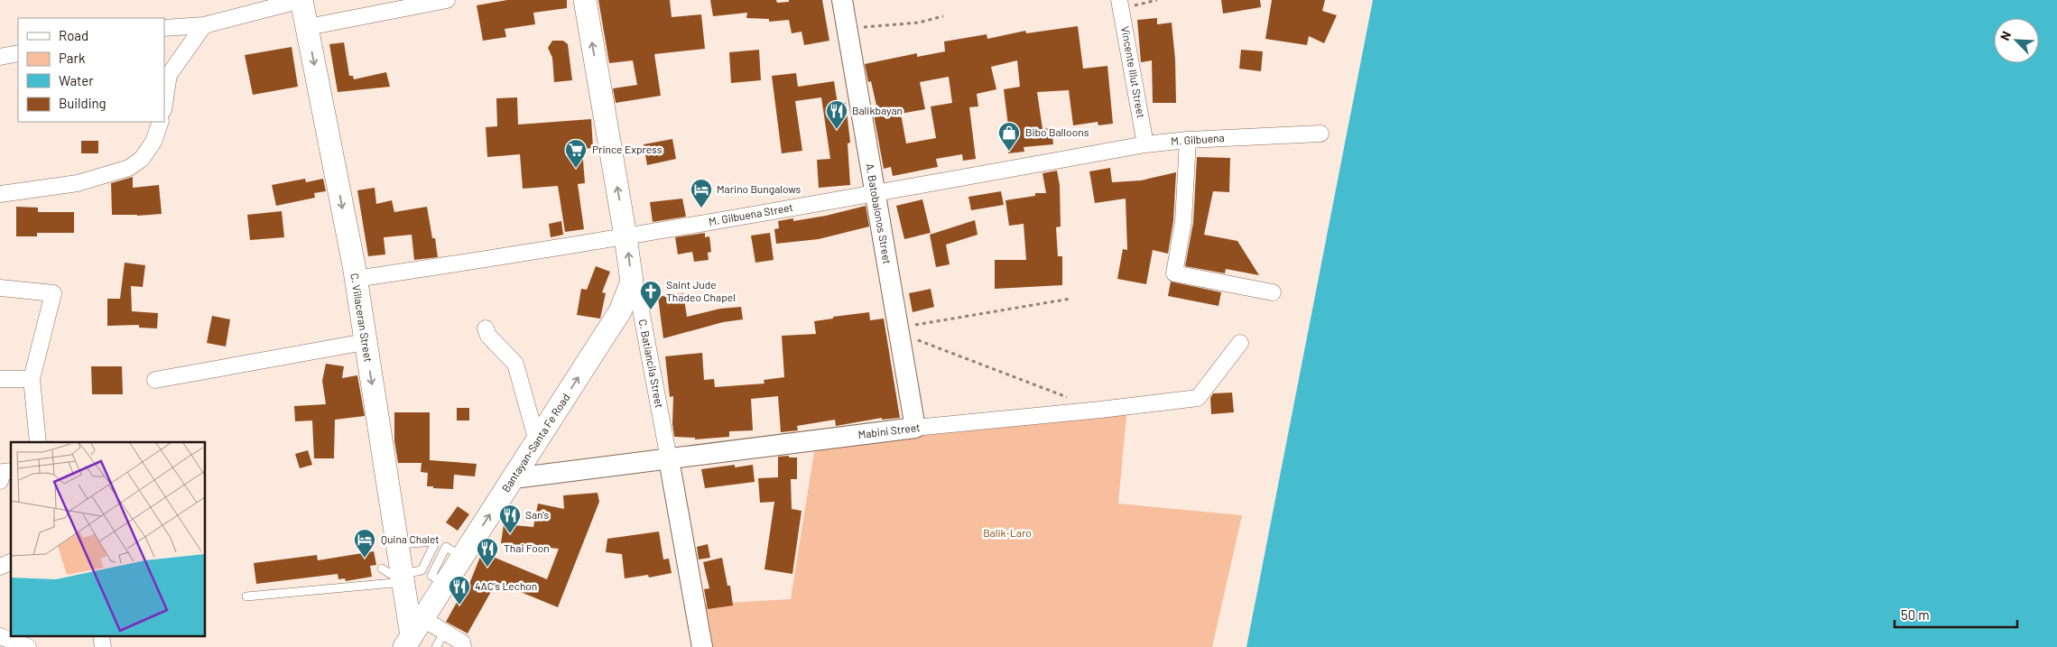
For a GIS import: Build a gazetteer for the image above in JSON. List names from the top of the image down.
{
  "streets": {
    "main road": ["C. Villaceran Street", "C. Batiancila Street", "Bantayan-Santa Fe Road"],
    "street": [
      "Vincente Illut Street",
      "M. Gilbuena",
      "A. Batobalonos Street",
      "M. Gilbuena Street",
      "Mabini Street"
    ]
  },
  "crossings": [
    ["Vincente Illut Street", "M. Gilbuena"],
    ["Vincente Illut Street", "M. Gilbuena Street"],
    ["M. Gilbuena", "M. Gilbuena Street"],
    ["A. Batobalonos Street", "M. Gilbuena Street"],
    ["A. Batobalonos Street", "Mabini Street"],
    ["M. Gilbuena Street", "C. Villaceran Street"],
    ["M. Gilbuena Street", "C. Batiancila Street"],
    ["C. Villaceran Street", "Bantayan-Santa Fe Road"],
    ["C. Batiancila Street", "Mabini Street"],
    ["C. Batiancila Street", "Bantayan-Santa Fe Road"],
    ["Mabini Street", "Bantayan-Santa Fe Road"]
  ],
  "one_way": ["C. Villaceran Street", "C. Batiancila Street", "Bantayan-Santa Fe Road"],
  "parks": ["Balik-Laro"],
  "places": {
    "restaurant": [
      "Balikbayan",
      "San's",
      "Thai Foon",
      "4AC's Lechon"
    ],
    "shop": ["Bibo Balloons"],
    "supermarket": ["Prince Express"],
    "hotel": ["Marino Bungalows", "Quina Chalet"],
    "church": ["Saint Jude Thadeo Chapel"]
  },
  "legend": [
    "Road",
    "Park",
    "Water",
    "Building"
  ],
  "scale_bar": "50 m",
  "north": "top left"
}
